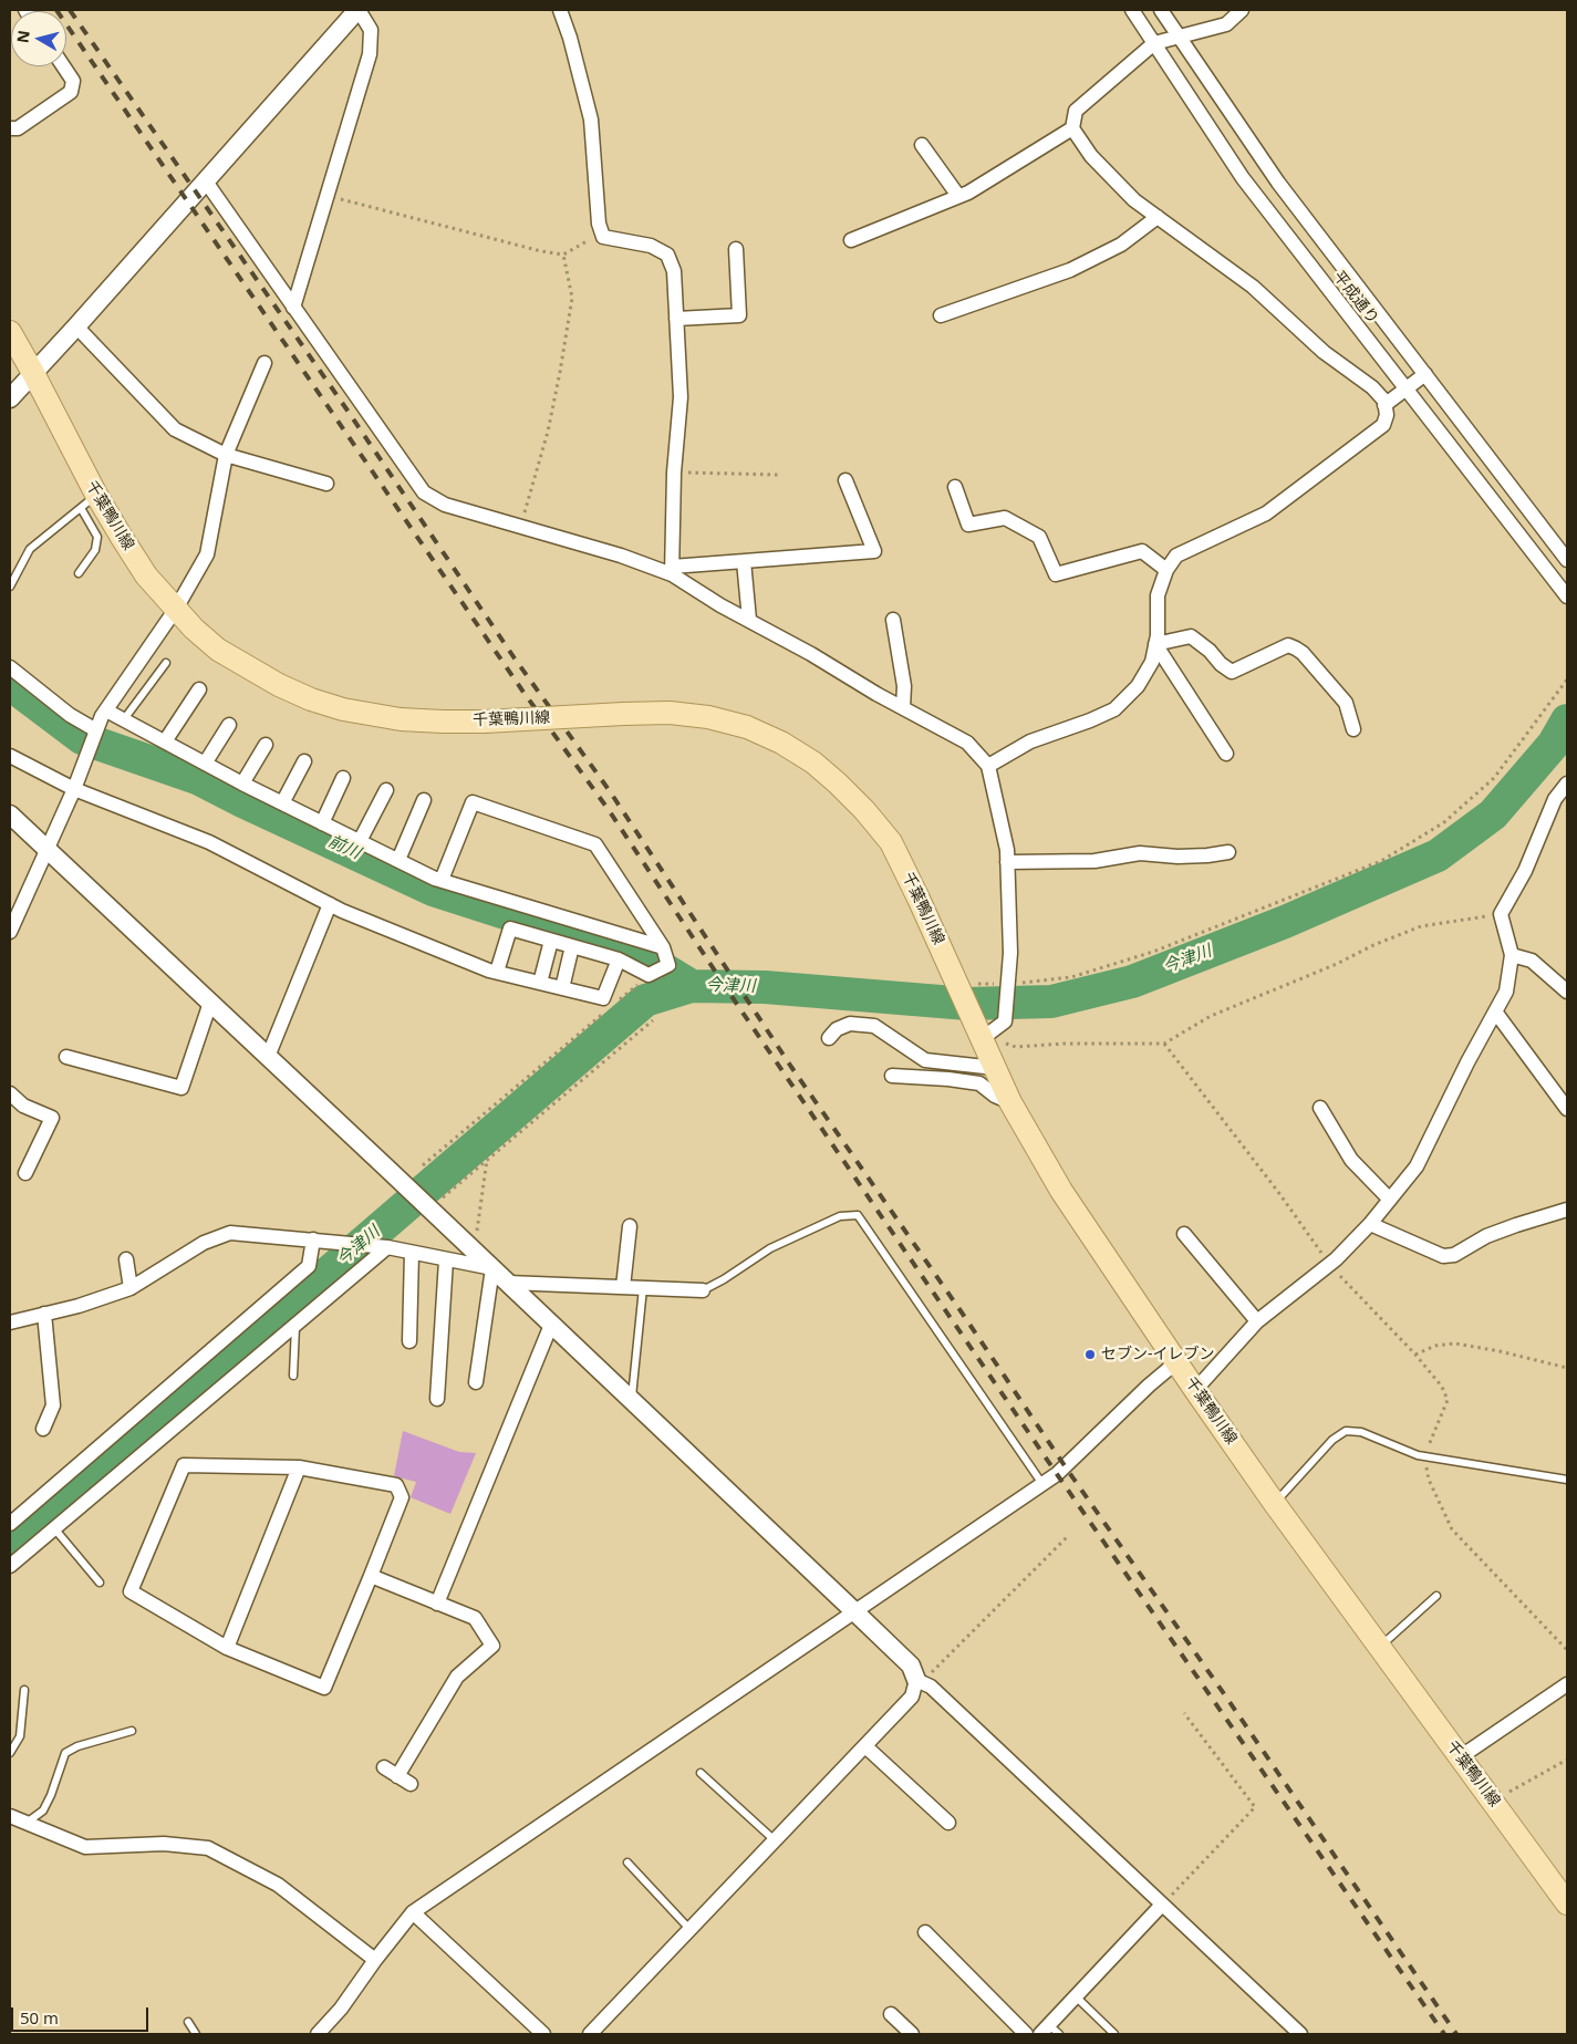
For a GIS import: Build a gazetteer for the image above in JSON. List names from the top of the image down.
{
  "streets": {
    "main road": ["千葉鴨川線"],
    "street": ["平成通り"]
  },
  "water": ["前川", "今津川"],
  "places": ["セブン-イレブン"],
  "scale_bar": "50 m",
  "north": "left"
}
